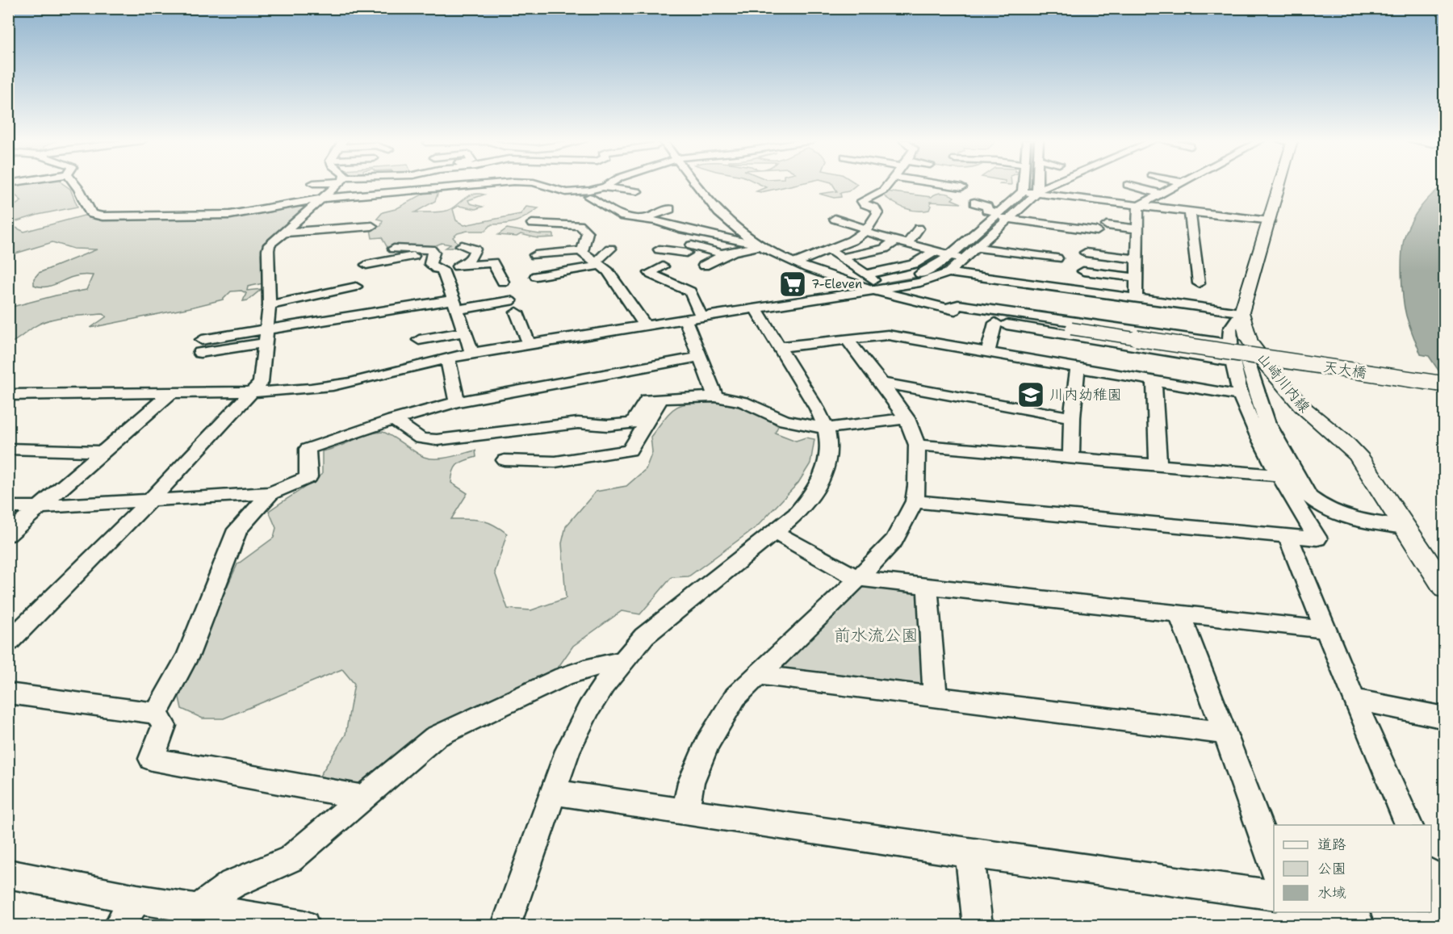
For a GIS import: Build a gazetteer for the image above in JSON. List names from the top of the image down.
{
  "streets": {
    "main road": ["山崎川内線"],
    "street": ["天大橋"]
  },
  "parks": ["前水流公園"],
  "places": {
    "supermarket": ["7-Eleven"],
    "school or university": ["川内幼稚園"]
  },
  "legend": ["道路", "公園", "水域"]
}
